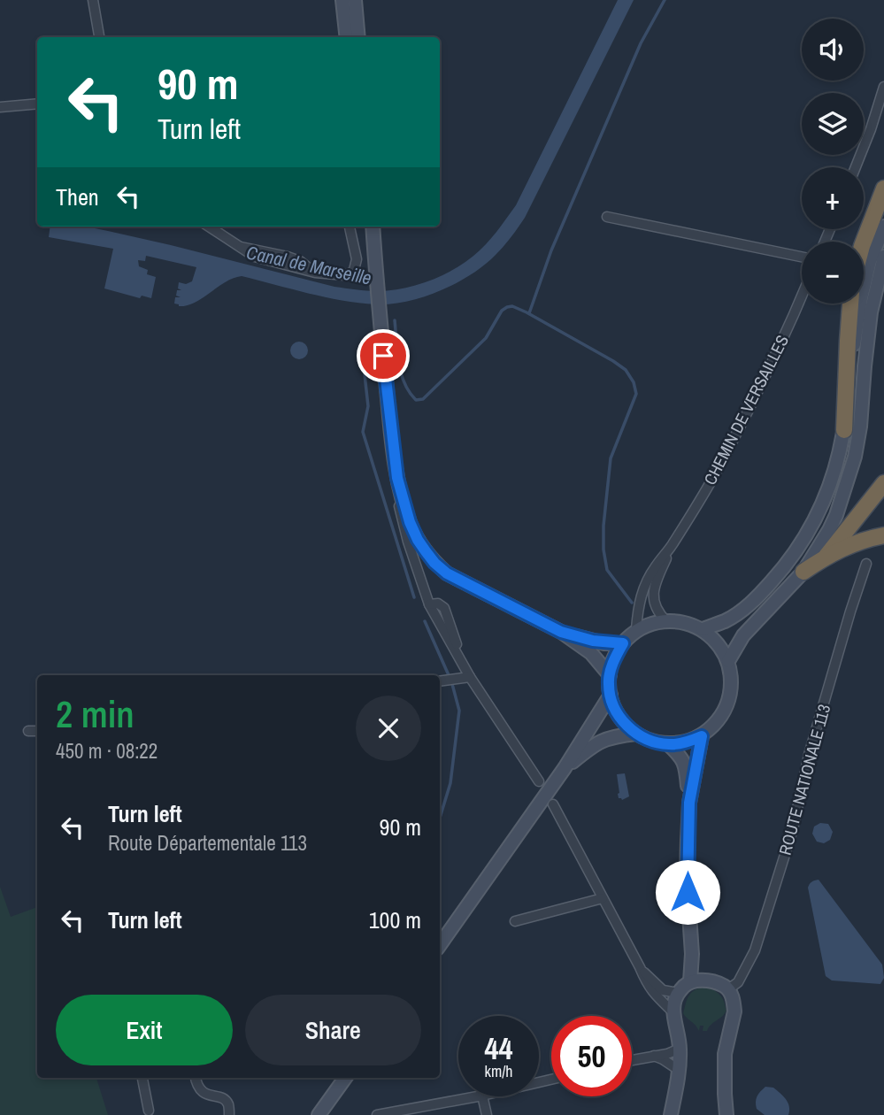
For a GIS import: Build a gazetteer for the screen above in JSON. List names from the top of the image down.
{
  "streets": {
    "street": ["CHEMIN DE VERSAILLES", "ROUTE NATIONALE 113"]
  },
  "water": ["Canal de Marseille"],
  "page": {
    "map_buttons": ["+", "−"],
    "turn": ["90 m", "Turn left"],
    "then": "Then",
    "heading": ["2 min", "450 m · 08:22"],
    "list": [
      {
        "name": "Turn left",
        "note": "Route Départementale 113",
        "value": "90 m"
      },
      {
        "name": "Turn left",
        "value": "100 m"
      }
    ],
    "buttons": ["Exit", "Share"],
    "speed": "44 km/h",
    "limit": "50"
  }
}
